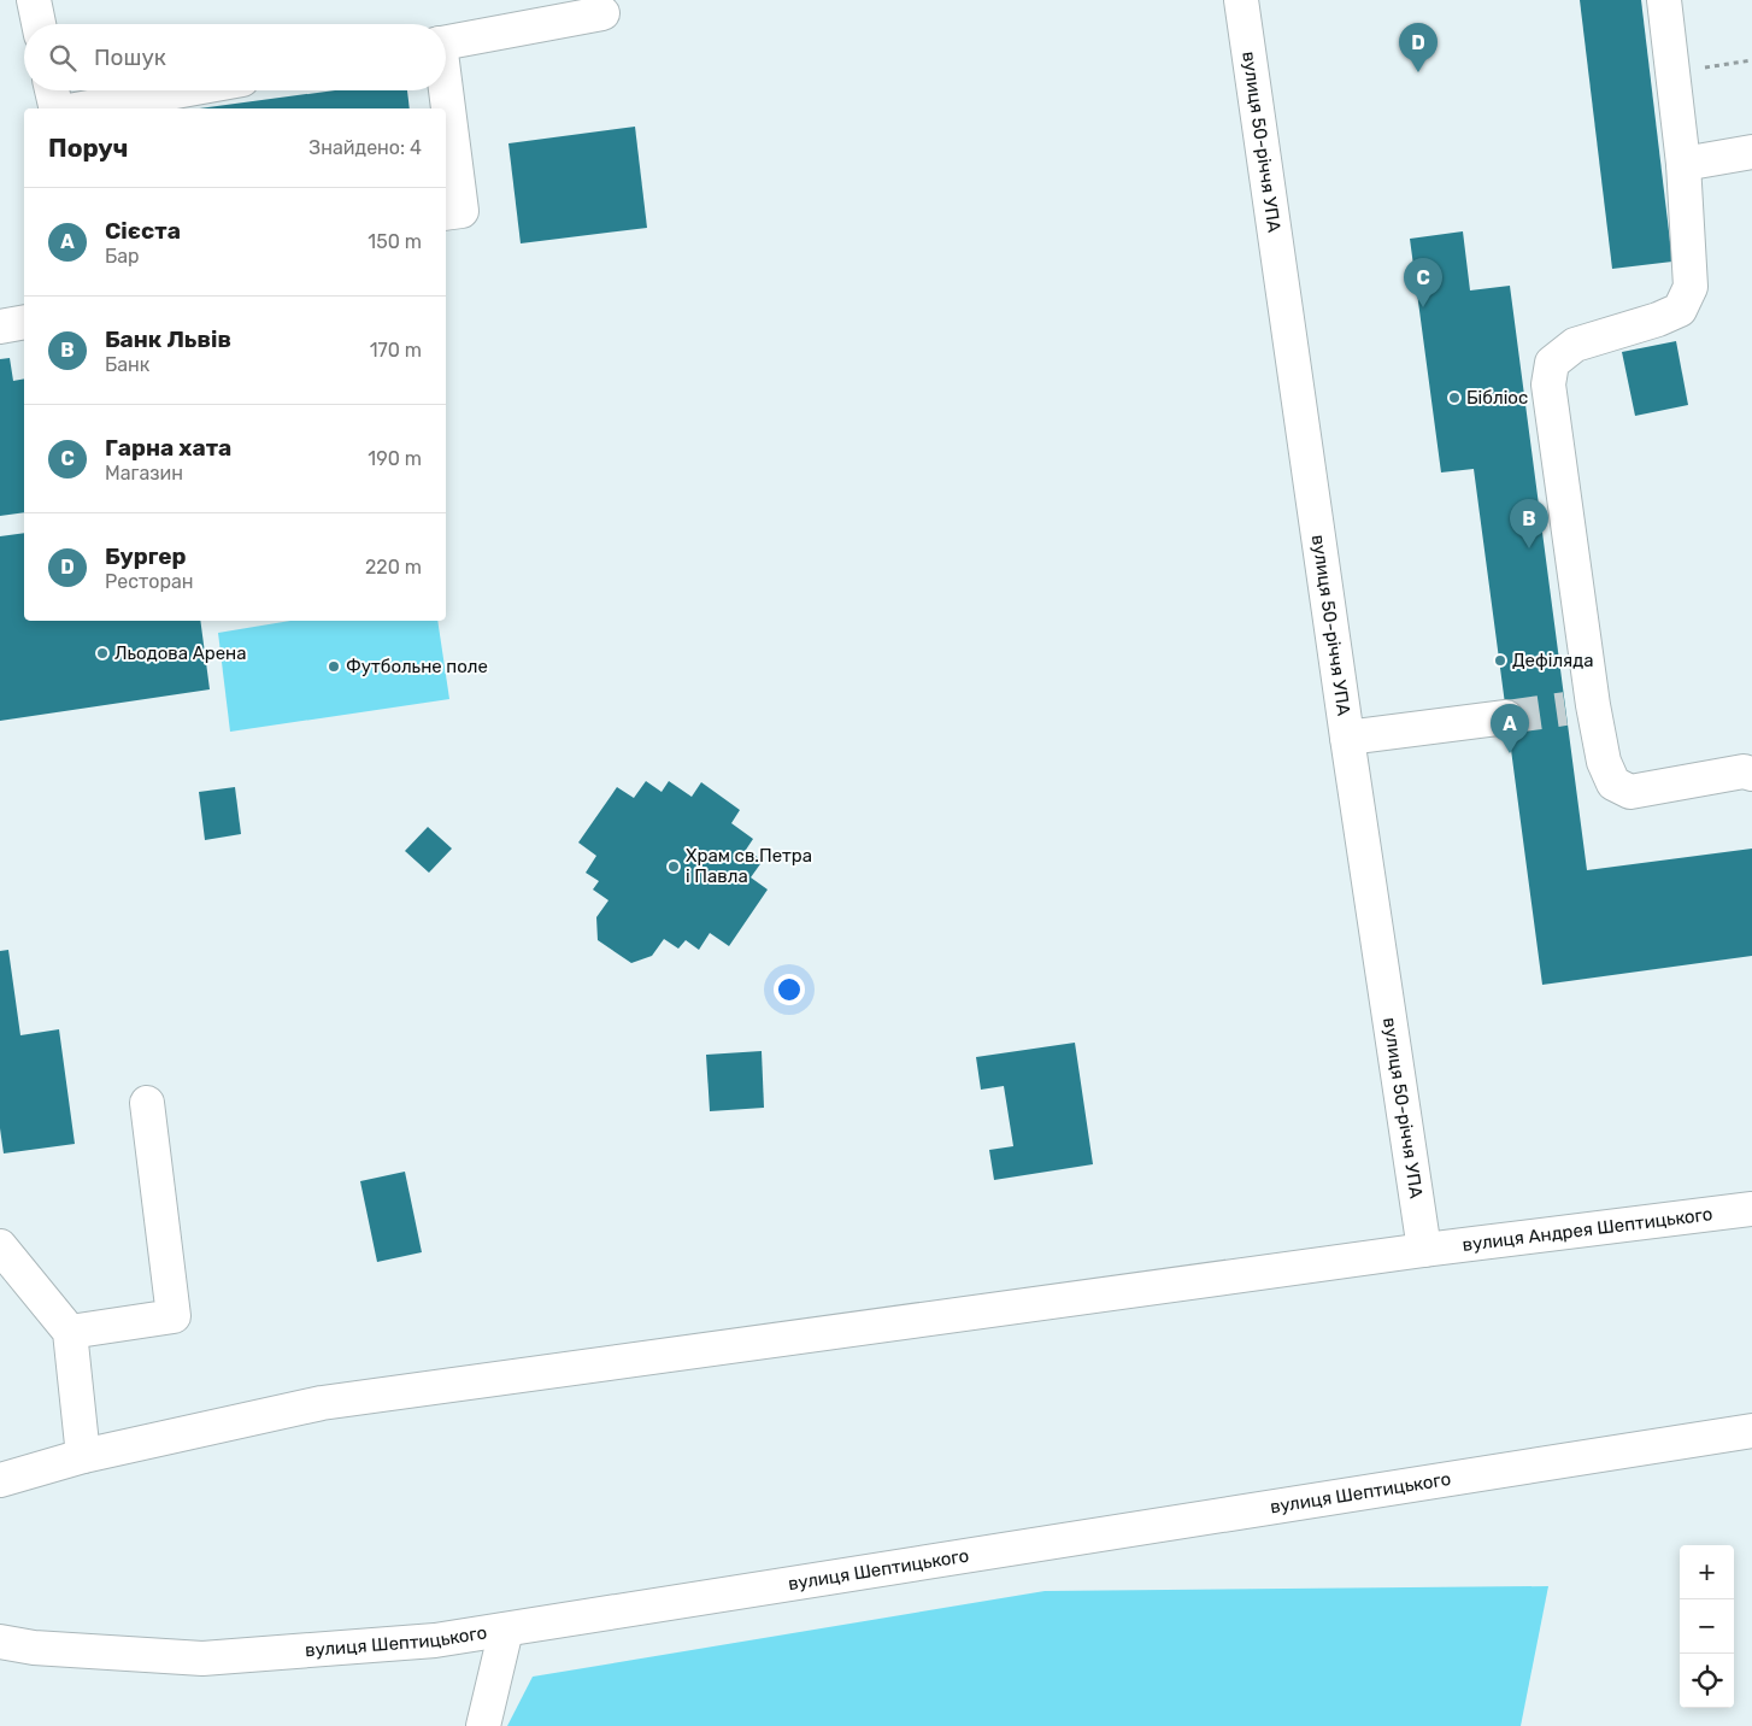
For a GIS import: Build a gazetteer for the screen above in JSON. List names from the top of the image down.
{
  "streets": {
    "street": ["вулиця 50-річчя УПА", "вулиця Андрея Шептицького", "вулиця Шептицького"]
  },
  "crossings": [
    ["вулиця 50-річчя УПА", "вулиця Андрея Шептицького"]
  ],
  "places": [
    "Бібліос",
    "Льодова Арена",
    "Дефіляда",
    "Футбольне поле",
    "Храм св.Петра і Павла"
  ],
  "page": {
    "pins": [
      "D",
      "C",
      "B",
      "A"
    ],
    "search": "Пошук",
    "heading": ["Поруч", "Знайдено: 4"],
    "list": [
      {
        "mark": "A",
        "name": "Сієста",
        "note": "Бар",
        "value": "150 m"
      },
      {
        "mark": "B",
        "name": "Банк Львів",
        "note": "Банк",
        "value": "170 m"
      },
      {
        "mark": "C",
        "name": "Гарна хата",
        "note": "Магазин",
        "value": "190 m"
      },
      {
        "mark": "D",
        "name": "Бургер",
        "note": "Ресторан",
        "value": "220 m"
      }
    ],
    "map_buttons": ["+", "−"]
  }
}
